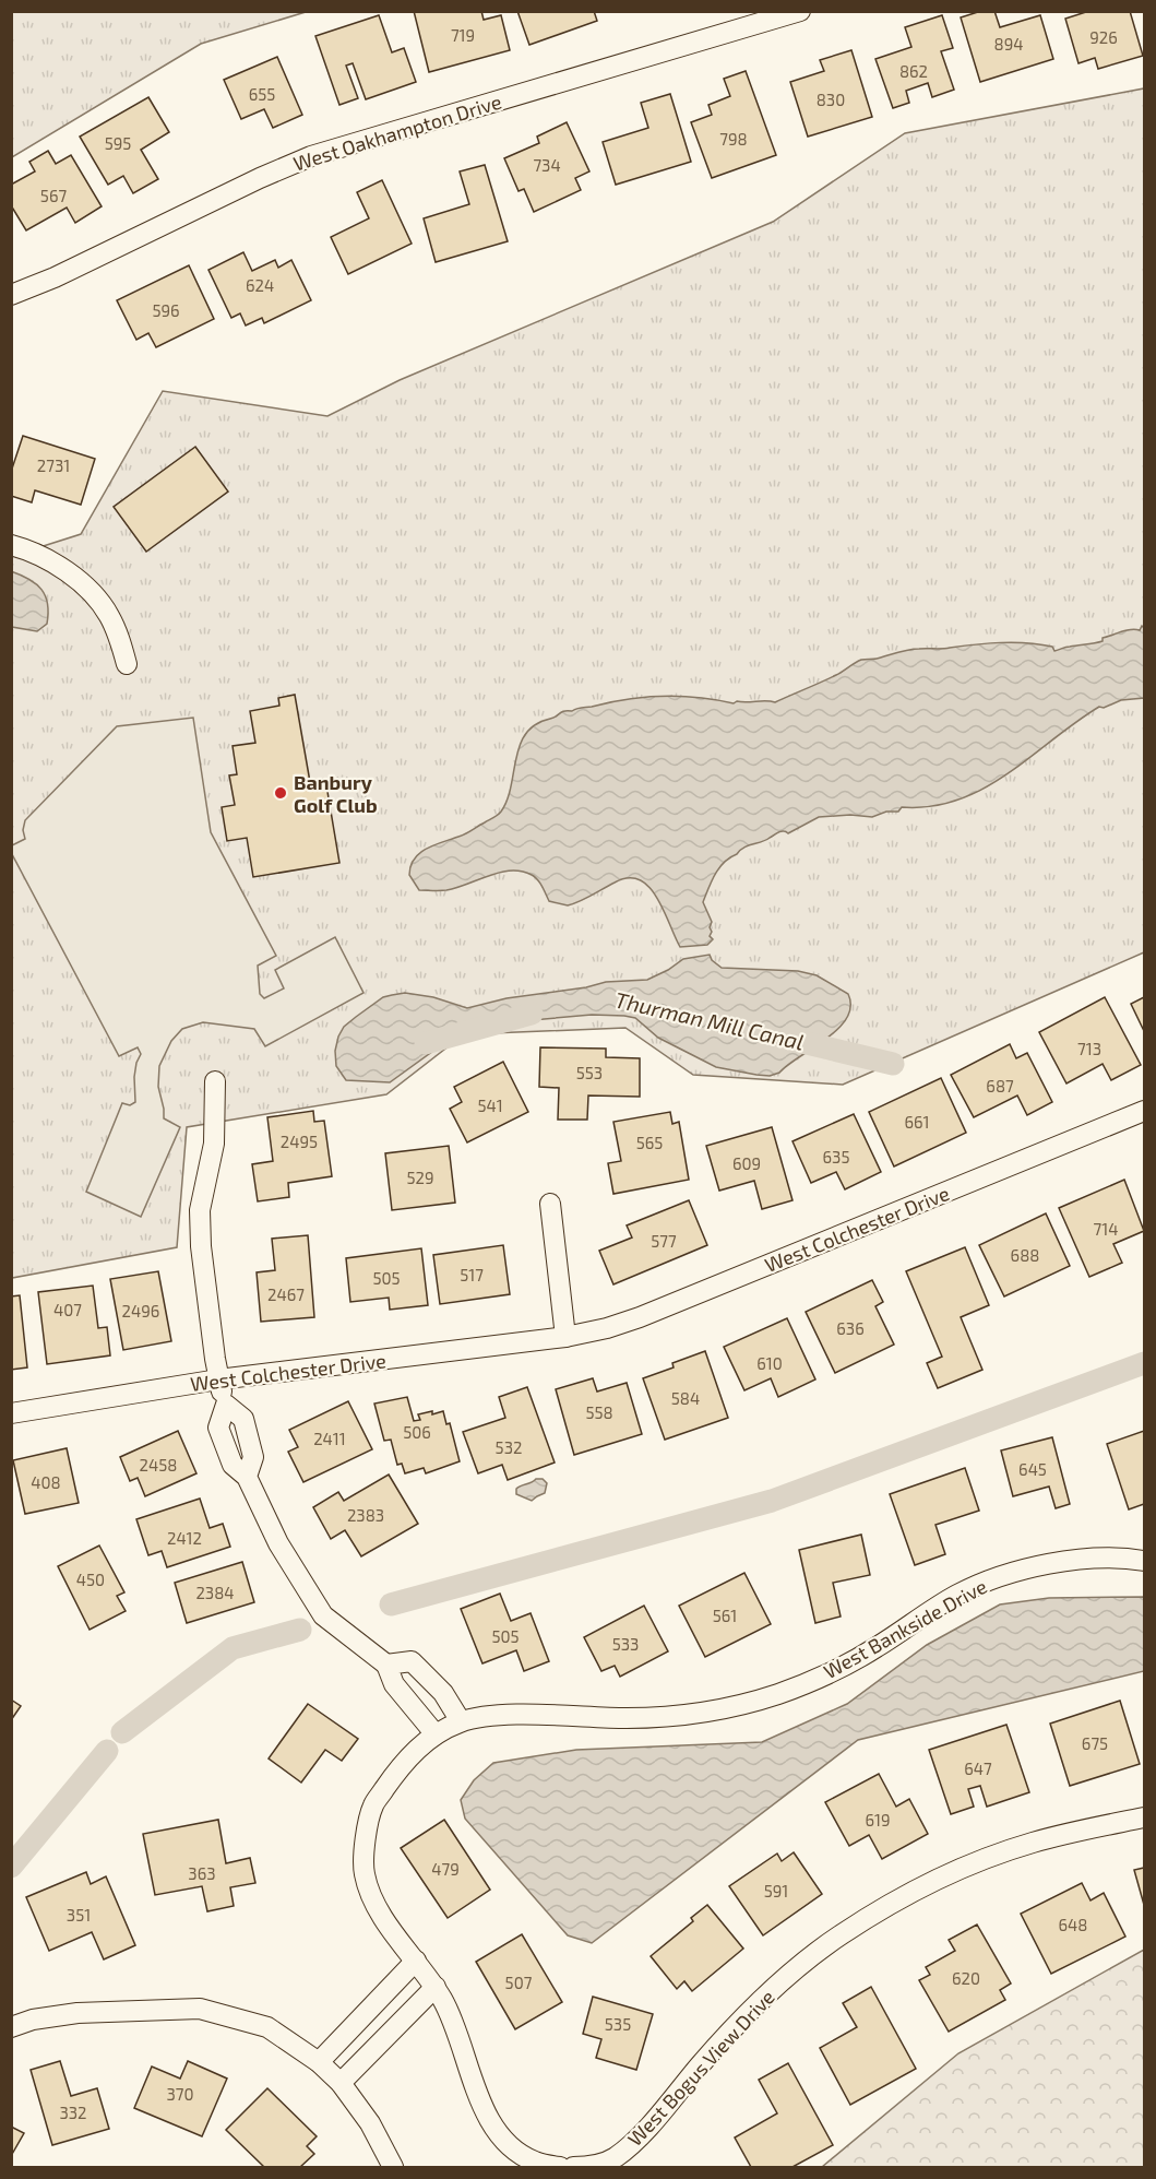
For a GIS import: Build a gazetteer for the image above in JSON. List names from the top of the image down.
{
  "streets": {
    "street": [
      "West Oakhampton Drive",
      "West Colchester Drive",
      "West Bankside Drive",
      "West Bogus View Drive"
    ]
  },
  "water": ["Thurman Mill Canal"],
  "places": ["Banbury Golf Club"],
  "house_numbers": [
    "719",
    "926",
    "894",
    "862",
    "655",
    "830",
    "798",
    "595",
    "734",
    "567",
    "624",
    "596",
    "2731",
    "713",
    "553",
    "687",
    "541",
    "661",
    "2495",
    "565",
    "635",
    "609",
    "529",
    "714",
    "577",
    "688",
    "517",
    "505",
    "2467",
    "407",
    "2496",
    "636",
    "610",
    "584",
    "558",
    "506",
    "2411",
    "532",
    "2458",
    "645",
    "408",
    "2383",
    "2412",
    "450",
    "2384",
    "561",
    "505",
    "533",
    "675",
    "647",
    "619",
    "479",
    "363",
    "591",
    "351",
    "648",
    "620",
    "507",
    "535",
    "370",
    "332"
  ]
}
